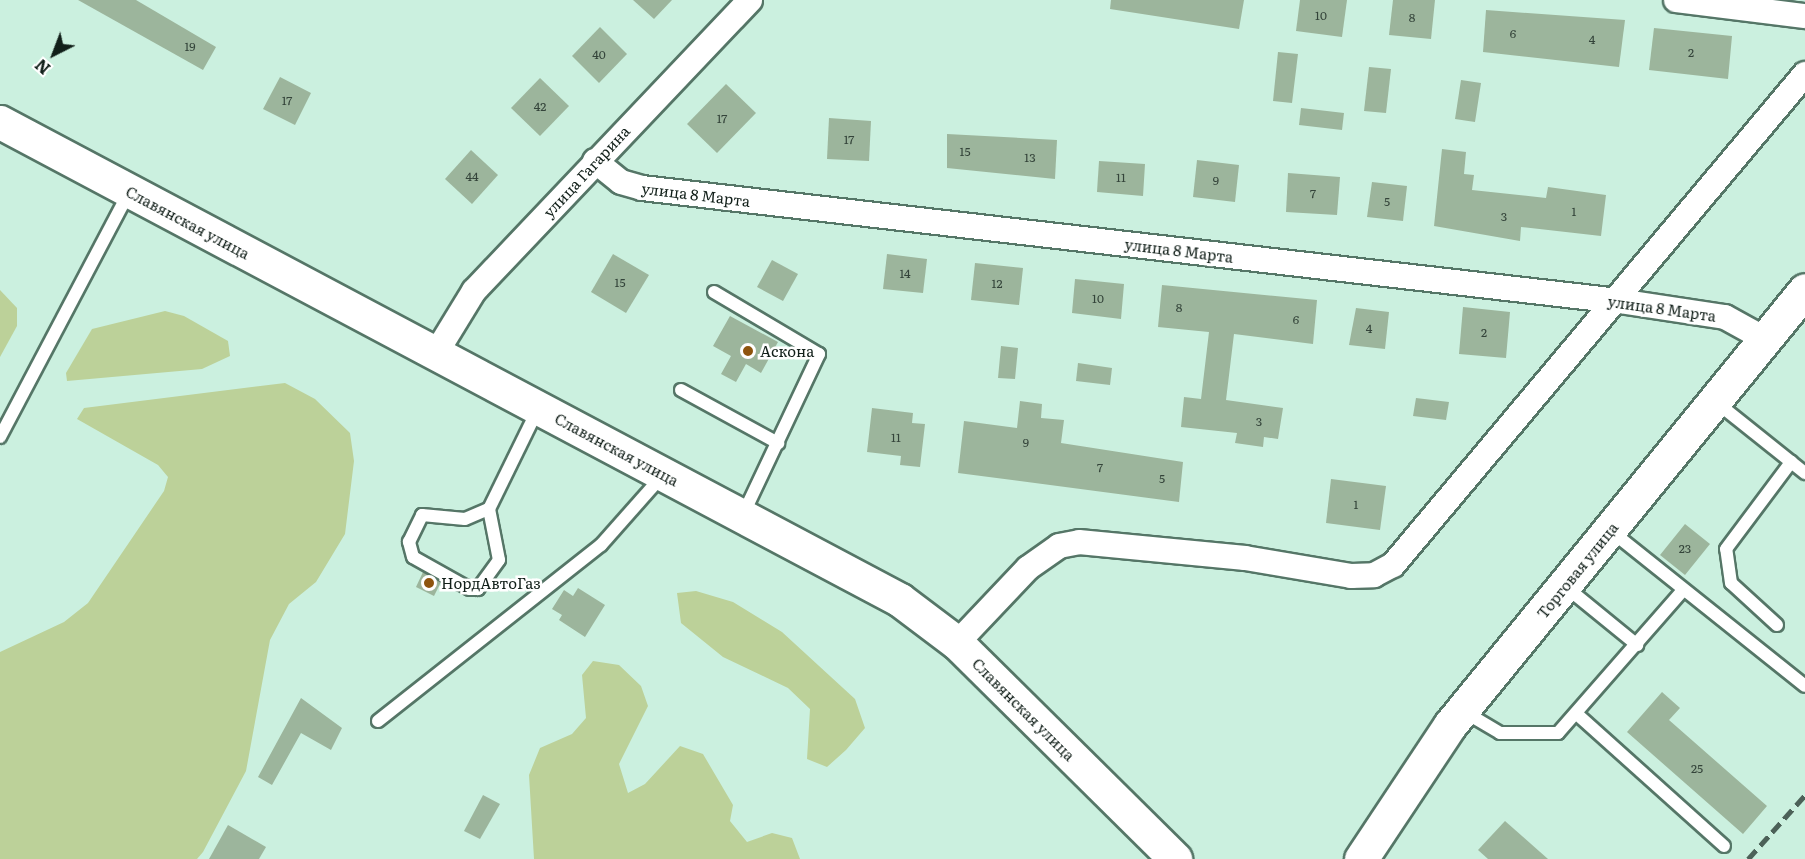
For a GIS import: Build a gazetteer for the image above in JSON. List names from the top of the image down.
{
  "streets": {
    "street": [
      "улица Гагарина",
      "улица 8 Марта",
      "Славянская улица",
      "Торговая улица"
    ]
  },
  "crossings": [
    ["улица Гагарина", "улица 8 Марта"],
    ["улица Гагарина", "Славянская улица"],
    ["улица 8 Марта", "Торговая улица"]
  ],
  "places": ["Аскона", "НордАвтоГаз"],
  "house_numbers": [
    "10",
    "8",
    "6",
    "4",
    "19",
    "2",
    "40",
    "17",
    "42",
    "17",
    "17",
    "15",
    "13",
    "44",
    "11",
    "9",
    "7",
    "5",
    "1",
    "3",
    "14",
    "15",
    "12",
    "10",
    "8",
    "6",
    "4",
    "2",
    "3",
    "11",
    "9",
    "7",
    "5",
    "1",
    "23",
    "25"
  ],
  "north": "bottom left"
}
